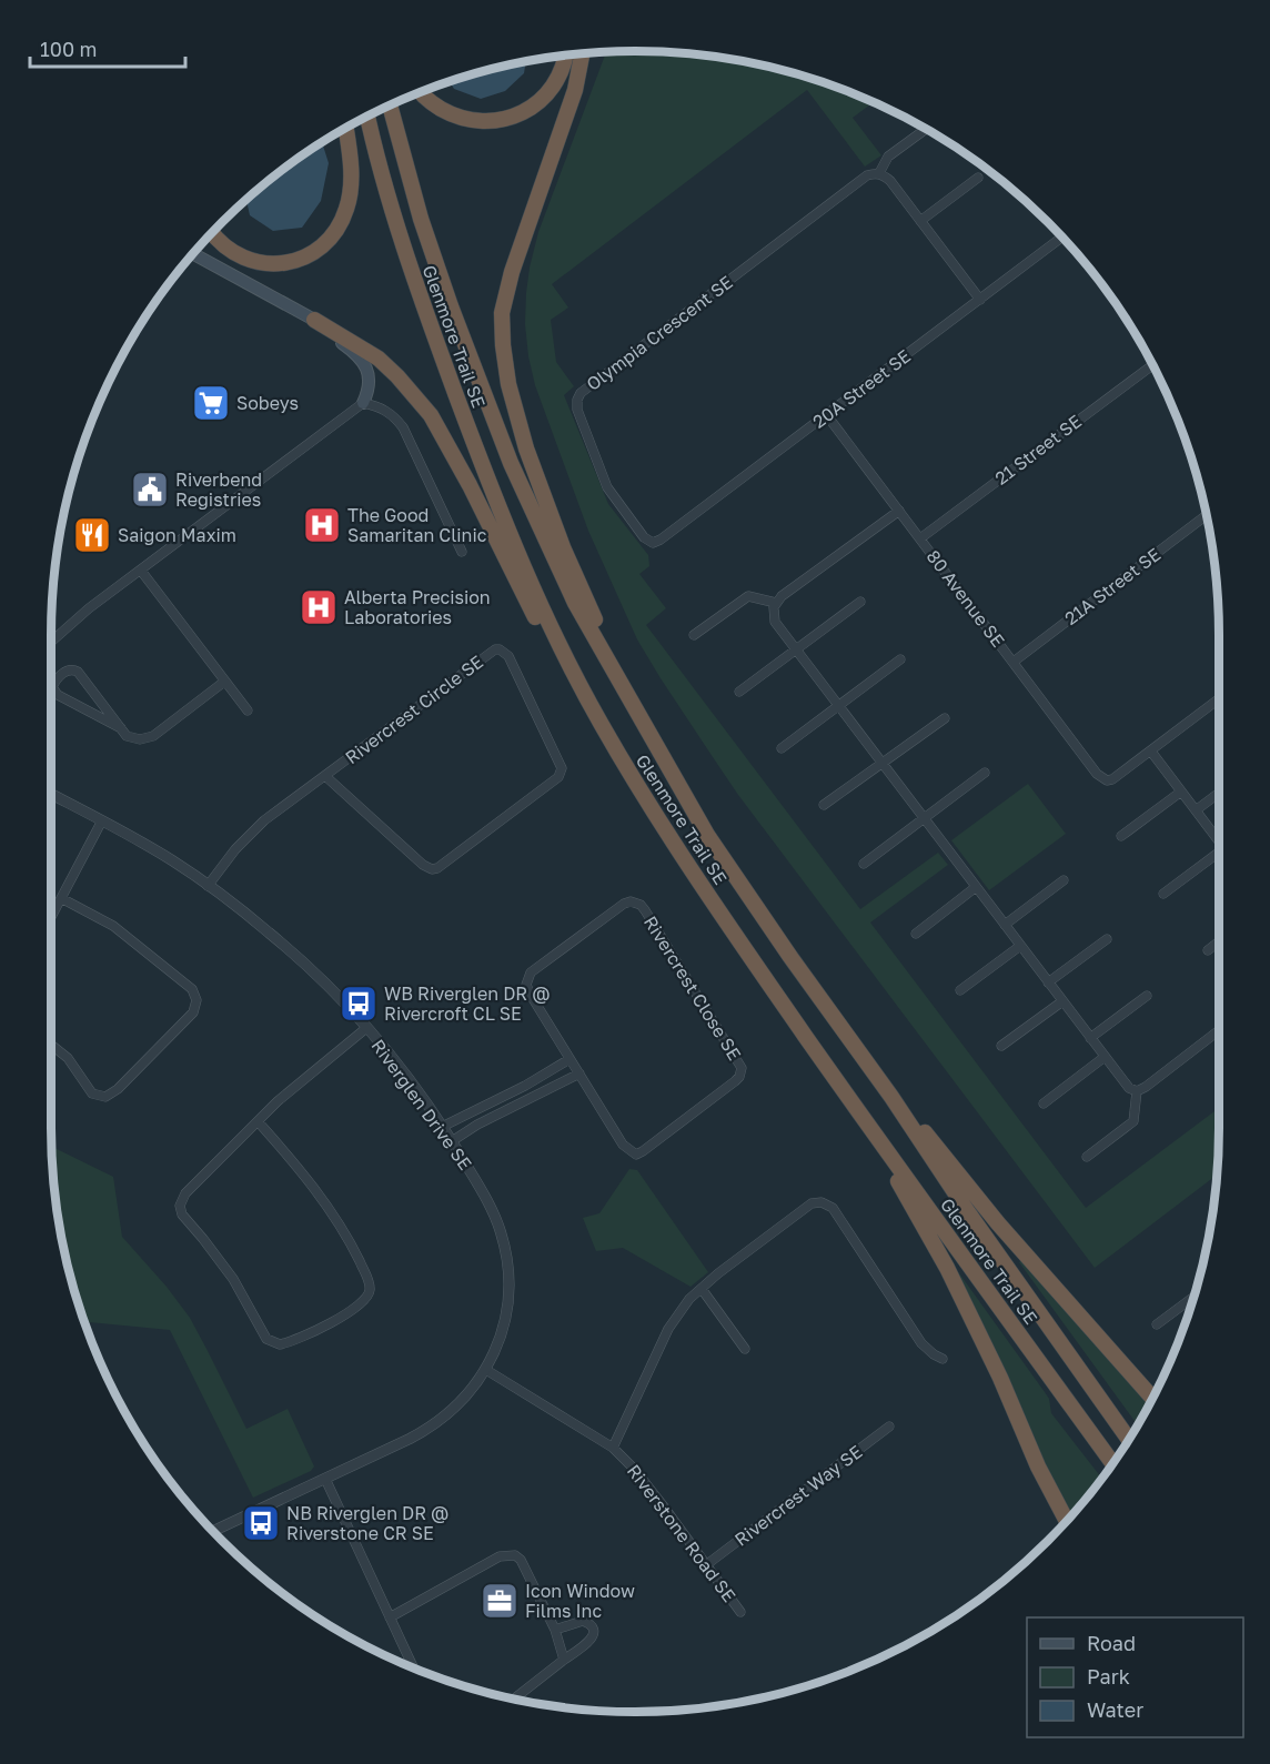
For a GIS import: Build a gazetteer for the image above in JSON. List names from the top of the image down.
{
  "streets": {
    "highway": ["Glenmore Trail SE"],
    "street": [
      "Olympia Crescent SE",
      "20A Street SE",
      "21 Street SE",
      "21A Street SE",
      "80 Avenue SE",
      "Rivercrest Circle SE",
      "Rivercrest Close SE",
      "Riverglen Drive SE",
      "Rivercrest Way SE",
      "Riverstone Road SE"
    ]
  },
  "crossings": [
    ["Olympia Crescent SE", "20A Street SE"],
    ["20A Street SE", "80 Avenue SE"],
    ["21 Street SE", "80 Avenue SE"],
    ["21A Street SE", "80 Avenue SE"],
    ["Rivercrest Circle SE", "Riverglen Drive SE"],
    ["Riverglen Drive SE", "Riverstone Road SE"],
    ["Rivercrest Way SE", "Riverstone Road SE"]
  ],
  "places": {
    "supermarket": ["Sobeys"],
    "public building": ["Riverbend Registries"],
    "hospital": ["The Good Samaritan Clinic", "Alberta Precision Laboratories"],
    "restaurant": ["Saigon Maxim"],
    "bus stop": ["WB Riverglen DR @ Rivercroft CL SE", "NB Riverglen DR @ Riverstone CR SE"],
    "office": ["Icon Window Films Inc"]
  },
  "legend": ["Road", "Park", "Water"],
  "scale_bar": "100 m"
}
